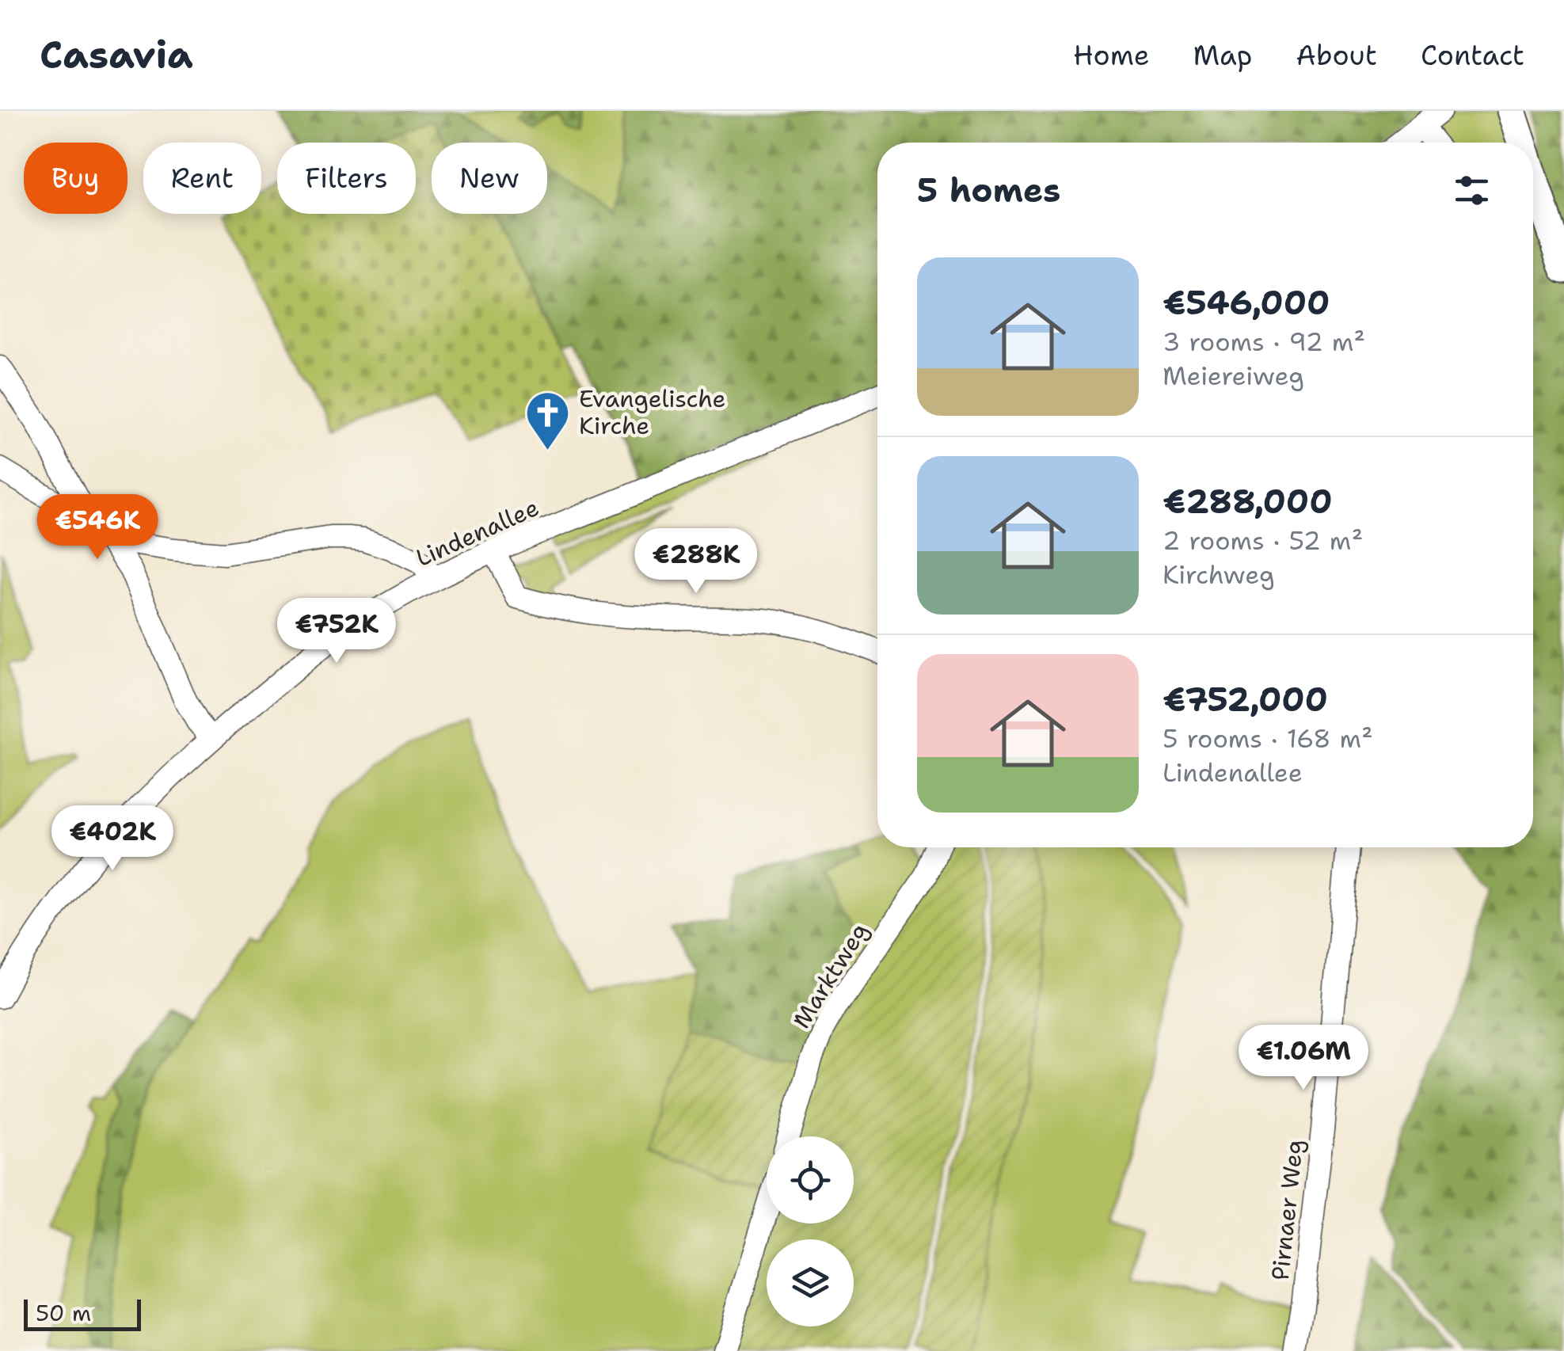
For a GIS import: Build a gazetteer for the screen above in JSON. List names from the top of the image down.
{
  "streets": {
    "street": ["Lindenallee", "Marktweg", "Pirnaer Weg"]
  },
  "places": {
    "church": ["Evangelische Kirche"]
  },
  "scale_bar": "50 m",
  "page": {
    "header": "Casavia",
    "nav": [
      "Home",
      "Map",
      "About",
      "Contact"
    ],
    "chip": [
      "Buy",
      "Rent",
      "Filters",
      "New"
    ],
    "heading": "5 homes",
    "list": [
      {
        "name": "€546,000",
        "note": "3 rooms · 92 m² · Meiereiweg"
      },
      {
        "name": "€288,000",
        "note": "2 rooms · 52 m² · Kirchweg"
      },
      {
        "name": "€752,000",
        "note": "5 rooms · 168 m² · Lindenallee"
      }
    ],
    "price": [
      "€546K",
      "€288K",
      "€752K",
      "€402K",
      "€1.06M"
    ],
    "scale": "50 m"
  }
}
